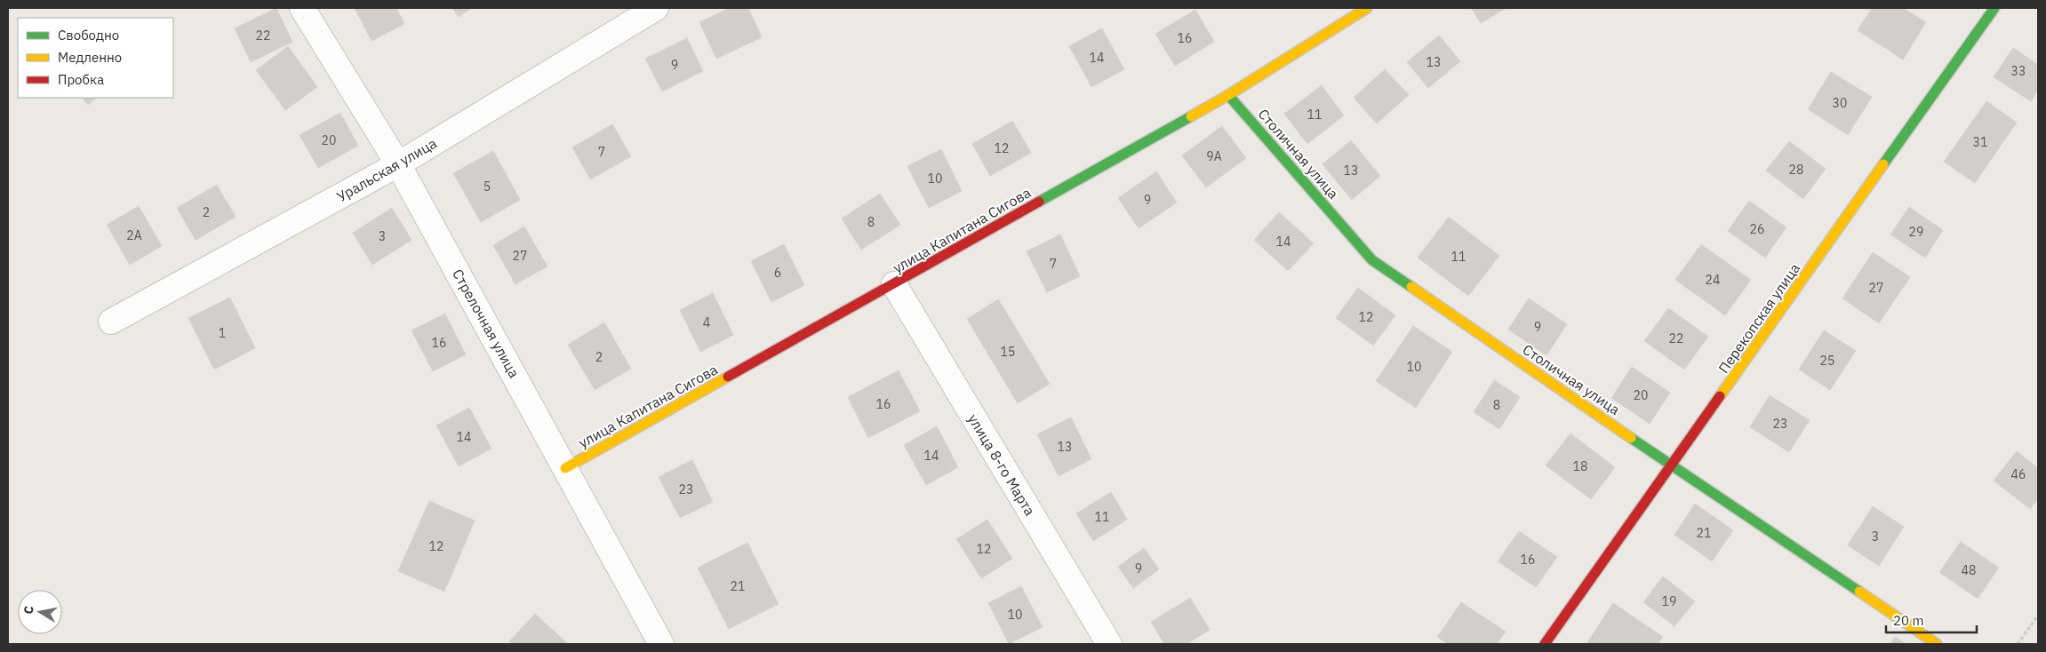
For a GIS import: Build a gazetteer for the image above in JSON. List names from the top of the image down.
{
  "streets": {
    "street": [
      "Столичная улица",
      "Уральская улица",
      "улица Капитана Сигова",
      "Перекопская улица",
      "Стрелочная улица",
      "улица 8-го Марта"
    ]
  },
  "crossings": [
    ["Столичная улица", "улица Капитана Сигова"],
    ["Столичная улица", "Перекопская улица"],
    ["Уральская улица", "Стрелочная улица"],
    ["улица Капитана Сигова", "Стрелочная улица"],
    ["улица Капитана Сигова", "улица 8-го Марта"]
  ],
  "house_numbers": [
    "22",
    "16",
    "14",
    "13",
    "9",
    "33",
    "30",
    "11",
    "20",
    "31",
    "12",
    "7",
    "9А",
    "28",
    "13",
    "10",
    "5",
    "9",
    "2",
    "8",
    "26",
    "29",
    "2А",
    "3",
    "14",
    "27",
    "11",
    "7",
    "6",
    "24",
    "27",
    "12",
    "4",
    "9",
    "1",
    "22",
    "16",
    "15",
    "2",
    "25",
    "10",
    "20",
    "16",
    "8",
    "23",
    "14",
    "13",
    "14",
    "18",
    "46",
    "23",
    "11",
    "21",
    "3",
    "12",
    "12",
    "16",
    "9",
    "48",
    "21",
    "19",
    "10"
  ],
  "legend": ["Свободно", "Медленно", "Пробка"],
  "scale_bar": "20 m",
  "north": "left"
}
